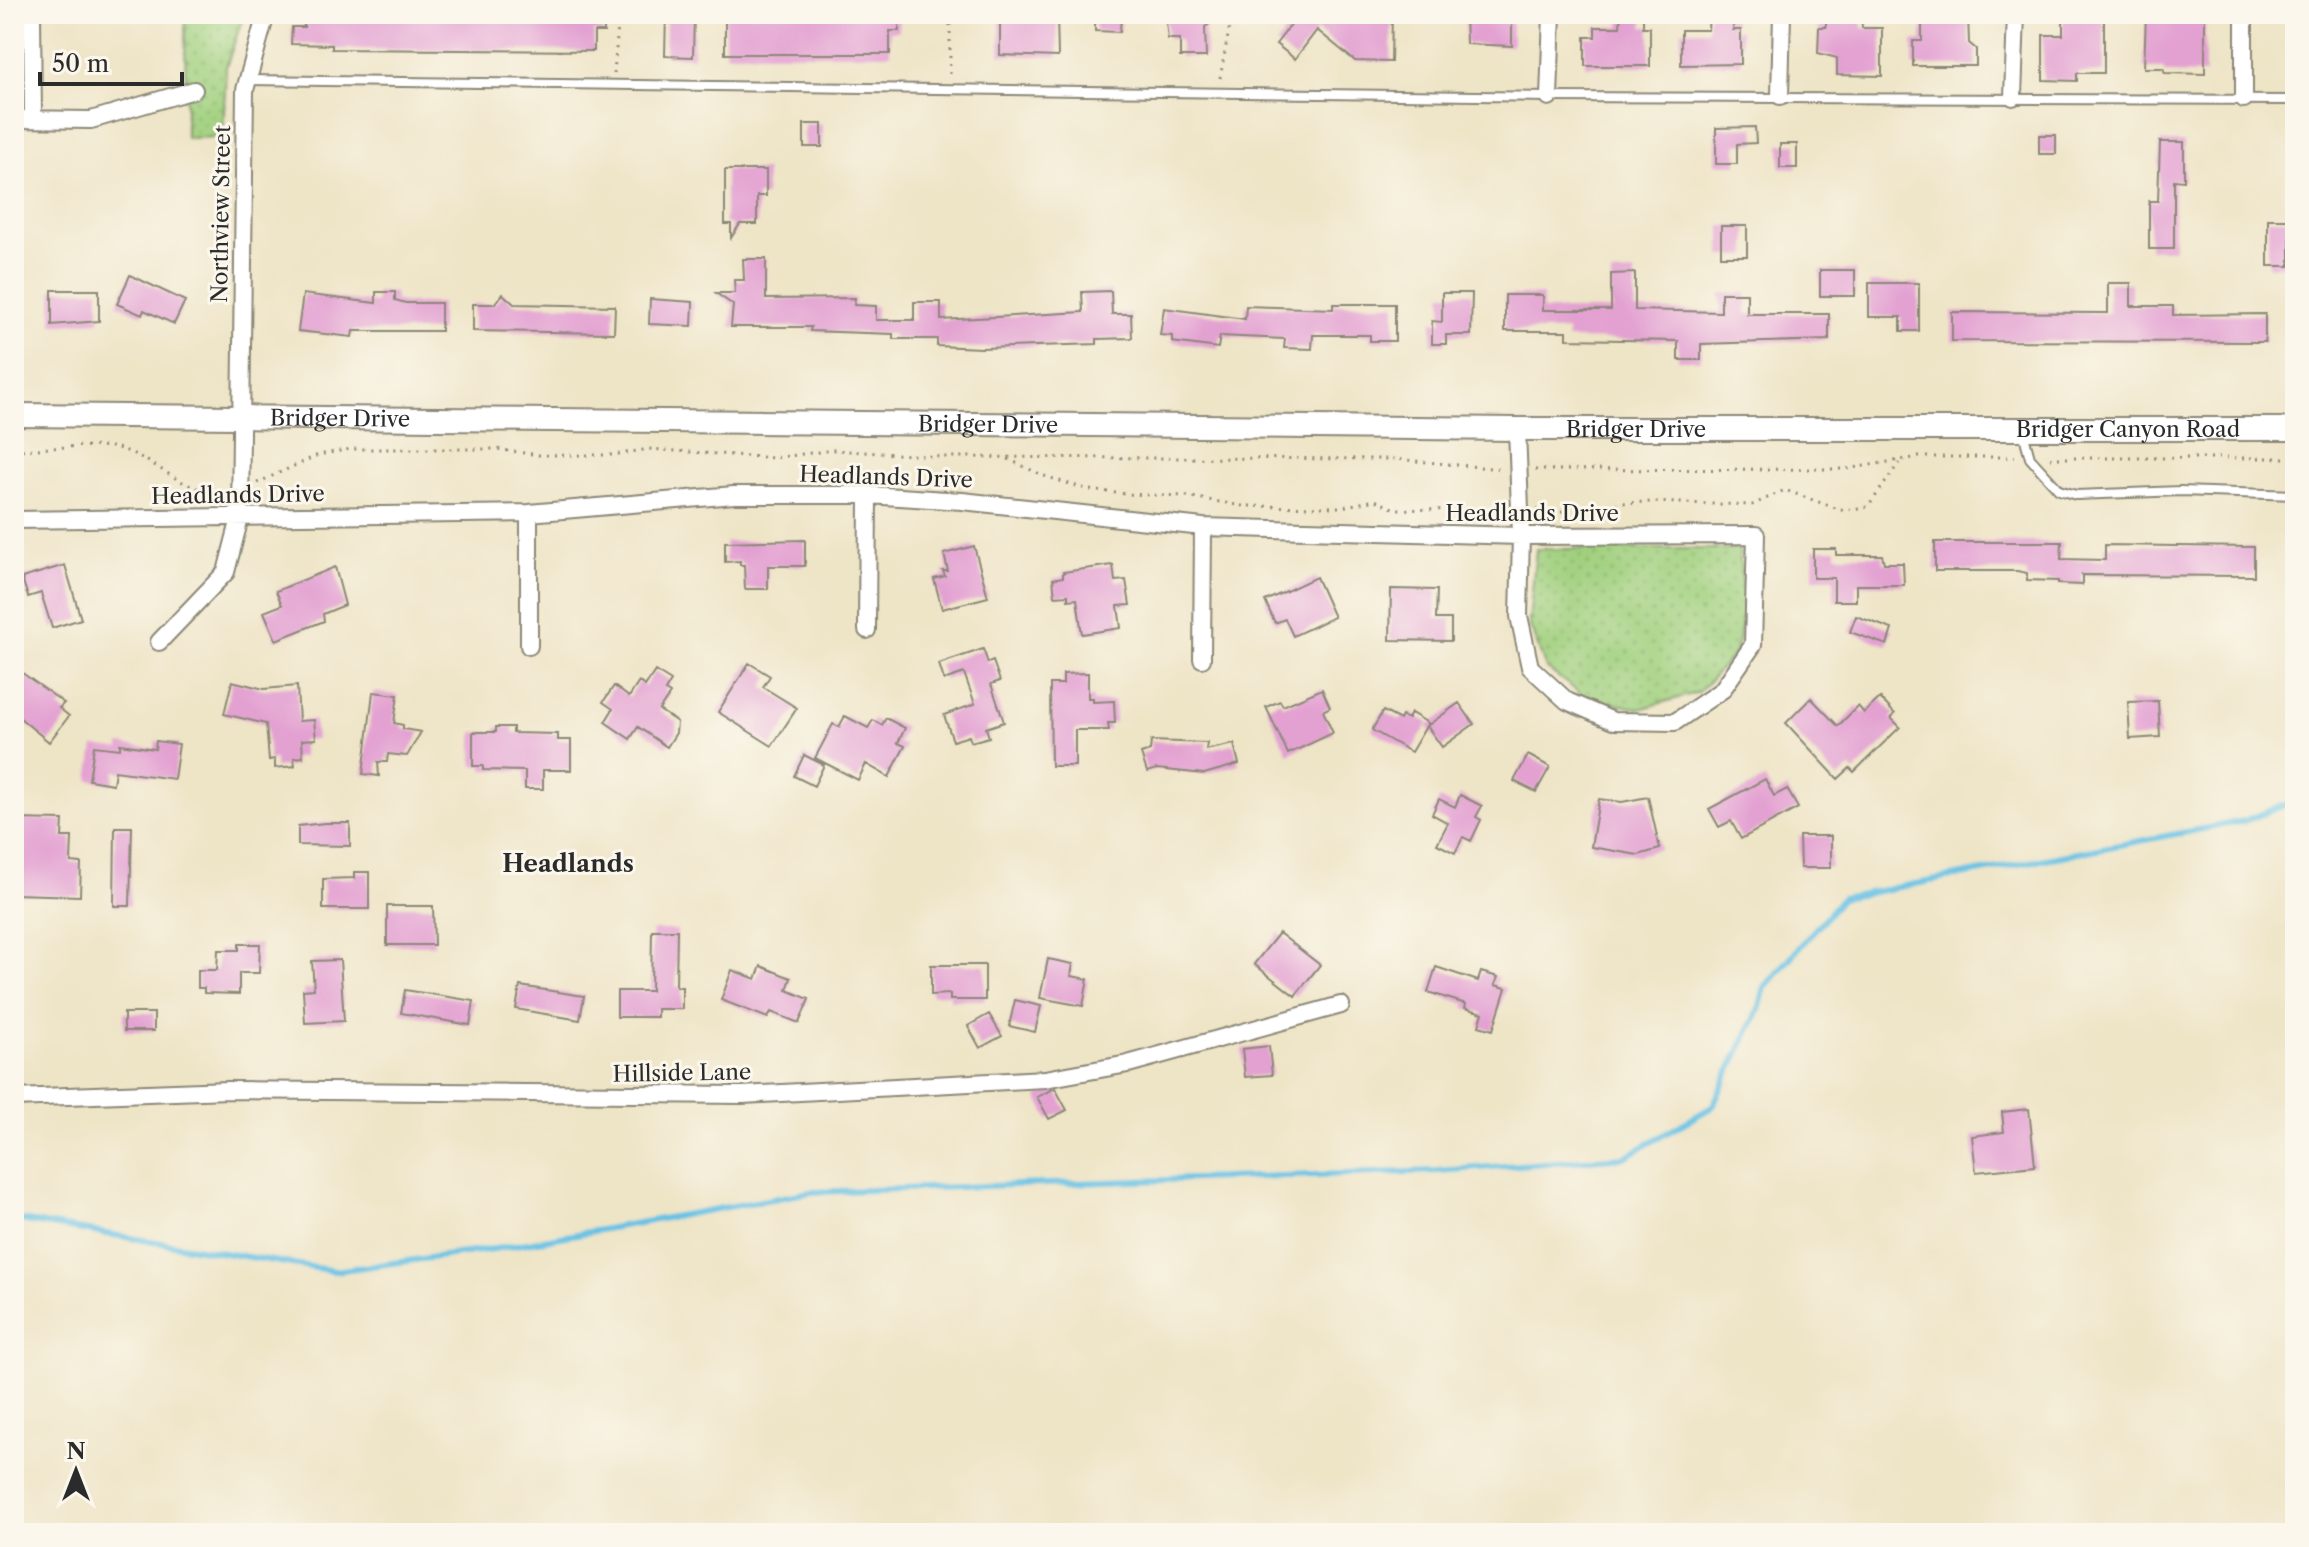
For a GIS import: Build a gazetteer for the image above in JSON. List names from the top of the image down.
{
  "streets": {
    "main road": ["Bridger Drive", "Bridger Canyon Road"],
    "street": ["Northview Street", "Headlands Drive", "Hillside Lane"]
  },
  "crossings": [
    ["Northview Street", "Bridger Drive"],
    ["Northview Street", "Headlands Drive"],
    ["Bridger Drive", "Bridger Canyon Road"]
  ],
  "districts": ["Headlands"],
  "scale_bar": "50 m",
  "north": "top"
}
